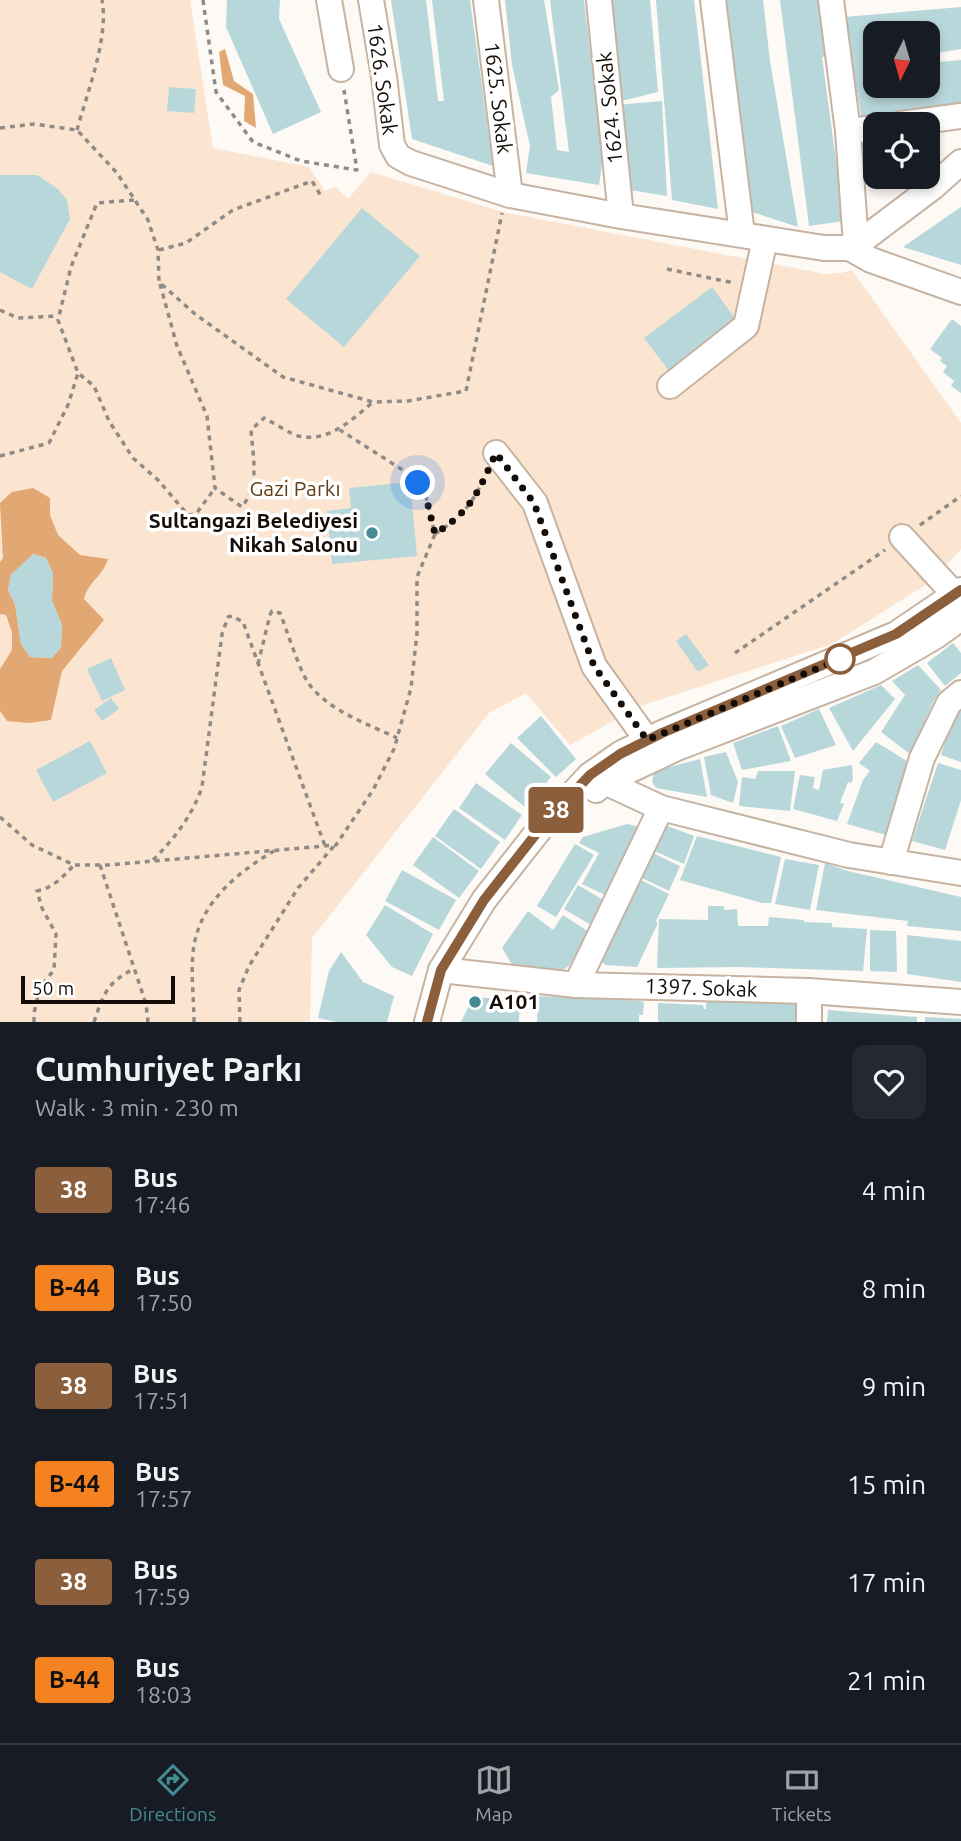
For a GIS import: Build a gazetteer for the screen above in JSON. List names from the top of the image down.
{
  "streets": {
    "street": [
      "1626. Sokak",
      "1625. Sokak",
      "1624. Sokak",
      "1397. Sokak"
    ]
  },
  "crossings": [
    ["1626. Sokak", "1625. Sokak"]
  ],
  "parks": ["Gazi Parkı"],
  "places": ["Sultangazi Belediyesi Nikah Salonu", "A101"],
  "lines": ["bus line 38"],
  "scale_bar": "50 m",
  "north": "bottom",
  "page": {
    "on_map": "38",
    "scale": "50 m",
    "heading": ["Cumhuriyet Parkı", "Walk · 3 min · 230 m"],
    "list": [
      {
        "mark": "38",
        "name": "Bus",
        "note": "17:46",
        "value": "4 min"
      },
      {
        "mark": "B-44",
        "name": "Bus",
        "note": "17:50",
        "value": "8 min"
      },
      {
        "mark": "38",
        "name": "Bus",
        "note": "17:51",
        "value": "9 min"
      },
      {
        "mark": "B-44",
        "name": "Bus",
        "note": "17:57",
        "value": "15 min"
      },
      {
        "mark": "38",
        "name": "Bus",
        "note": "17:59",
        "value": "17 min"
      },
      {
        "mark": "B-44",
        "name": "Bus",
        "note": "18:03",
        "value": "21 min"
      }
    ],
    "tabs": ["Directions", "Map", "Tickets"]
  }
}
